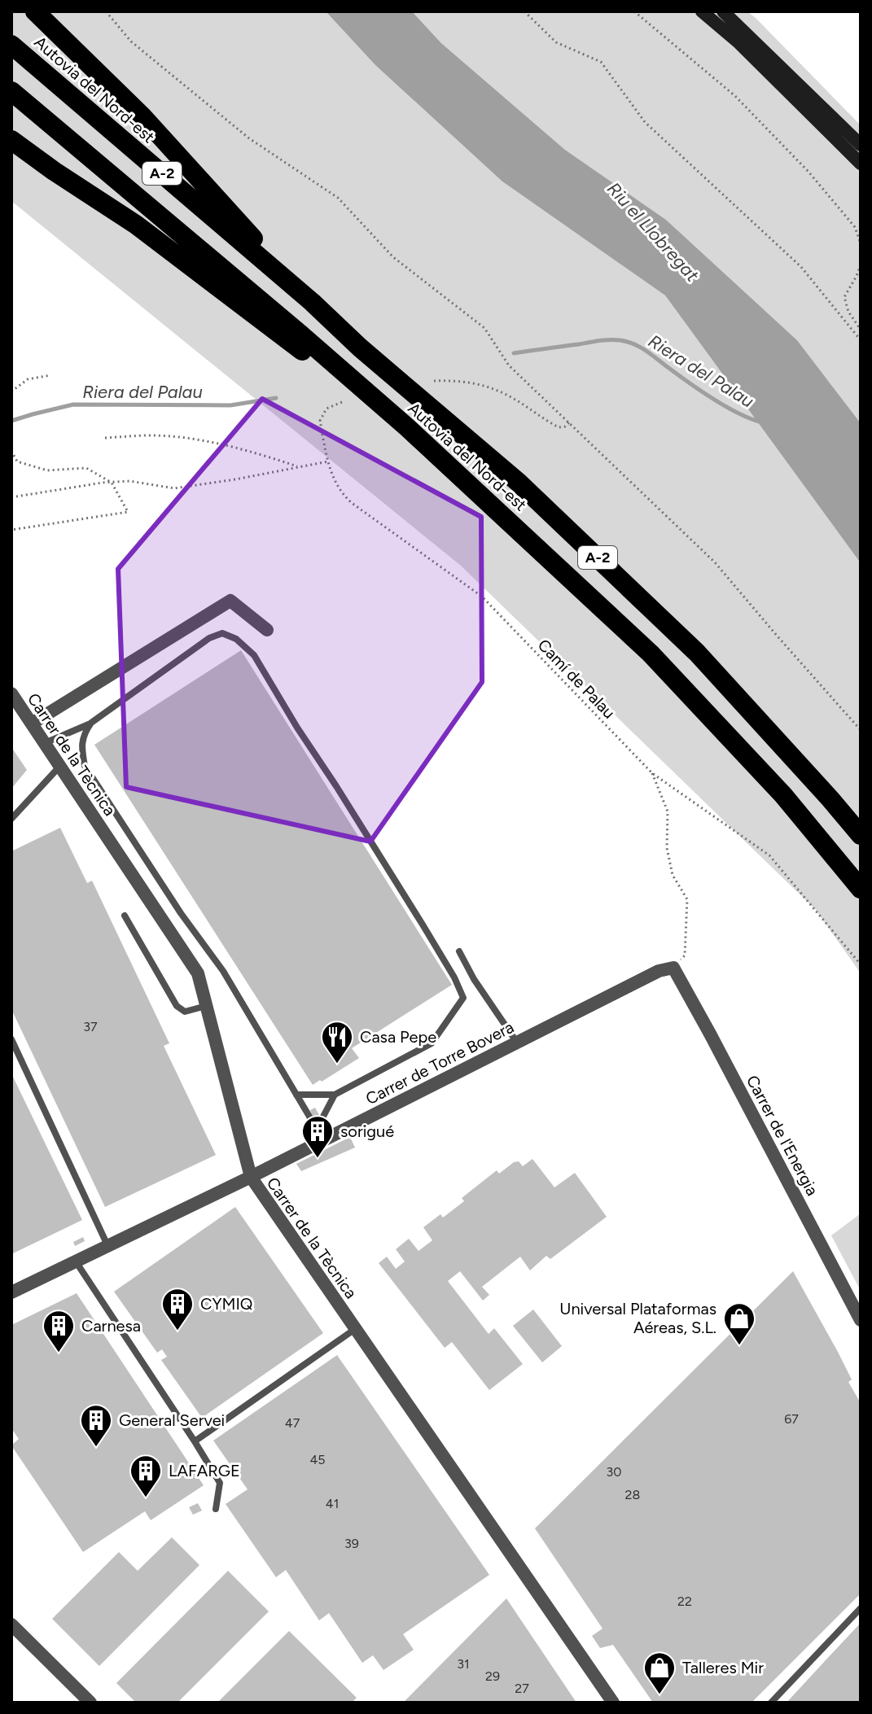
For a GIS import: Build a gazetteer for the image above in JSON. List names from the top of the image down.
{
  "streets": {
    "highway": ["Autovia del Nord-est", "A-2"],
    "street": ["Carrer de la Tècnica", "Carrer de Torre Bovera", "Carrer de l'Energia"],
    "path": ["Camí de Palau"]
  },
  "crossings": [
    ["Carrer de la Tècnica", "Carrer de Torre Bovera"],
    ["Carrer de Torre Bovera", "Carrer de l'Energia"]
  ],
  "water": ["Riu el Llobregat", "Riera del Palau"],
  "places": {
    "restaurant": ["Casa Pepe"],
    "building": [
      "sorigué",
      "CYMIQ",
      "Carnesa",
      "General Servei",
      "LAFARGE"
    ],
    "shop": ["Universal Plataformas Aéreas, S.L.", "Talleres Mir"]
  },
  "house_numbers": [
    "37",
    "67",
    "47",
    "45",
    "30",
    "28",
    "41",
    "39",
    "22",
    "31",
    "29",
    "27"
  ]
}
